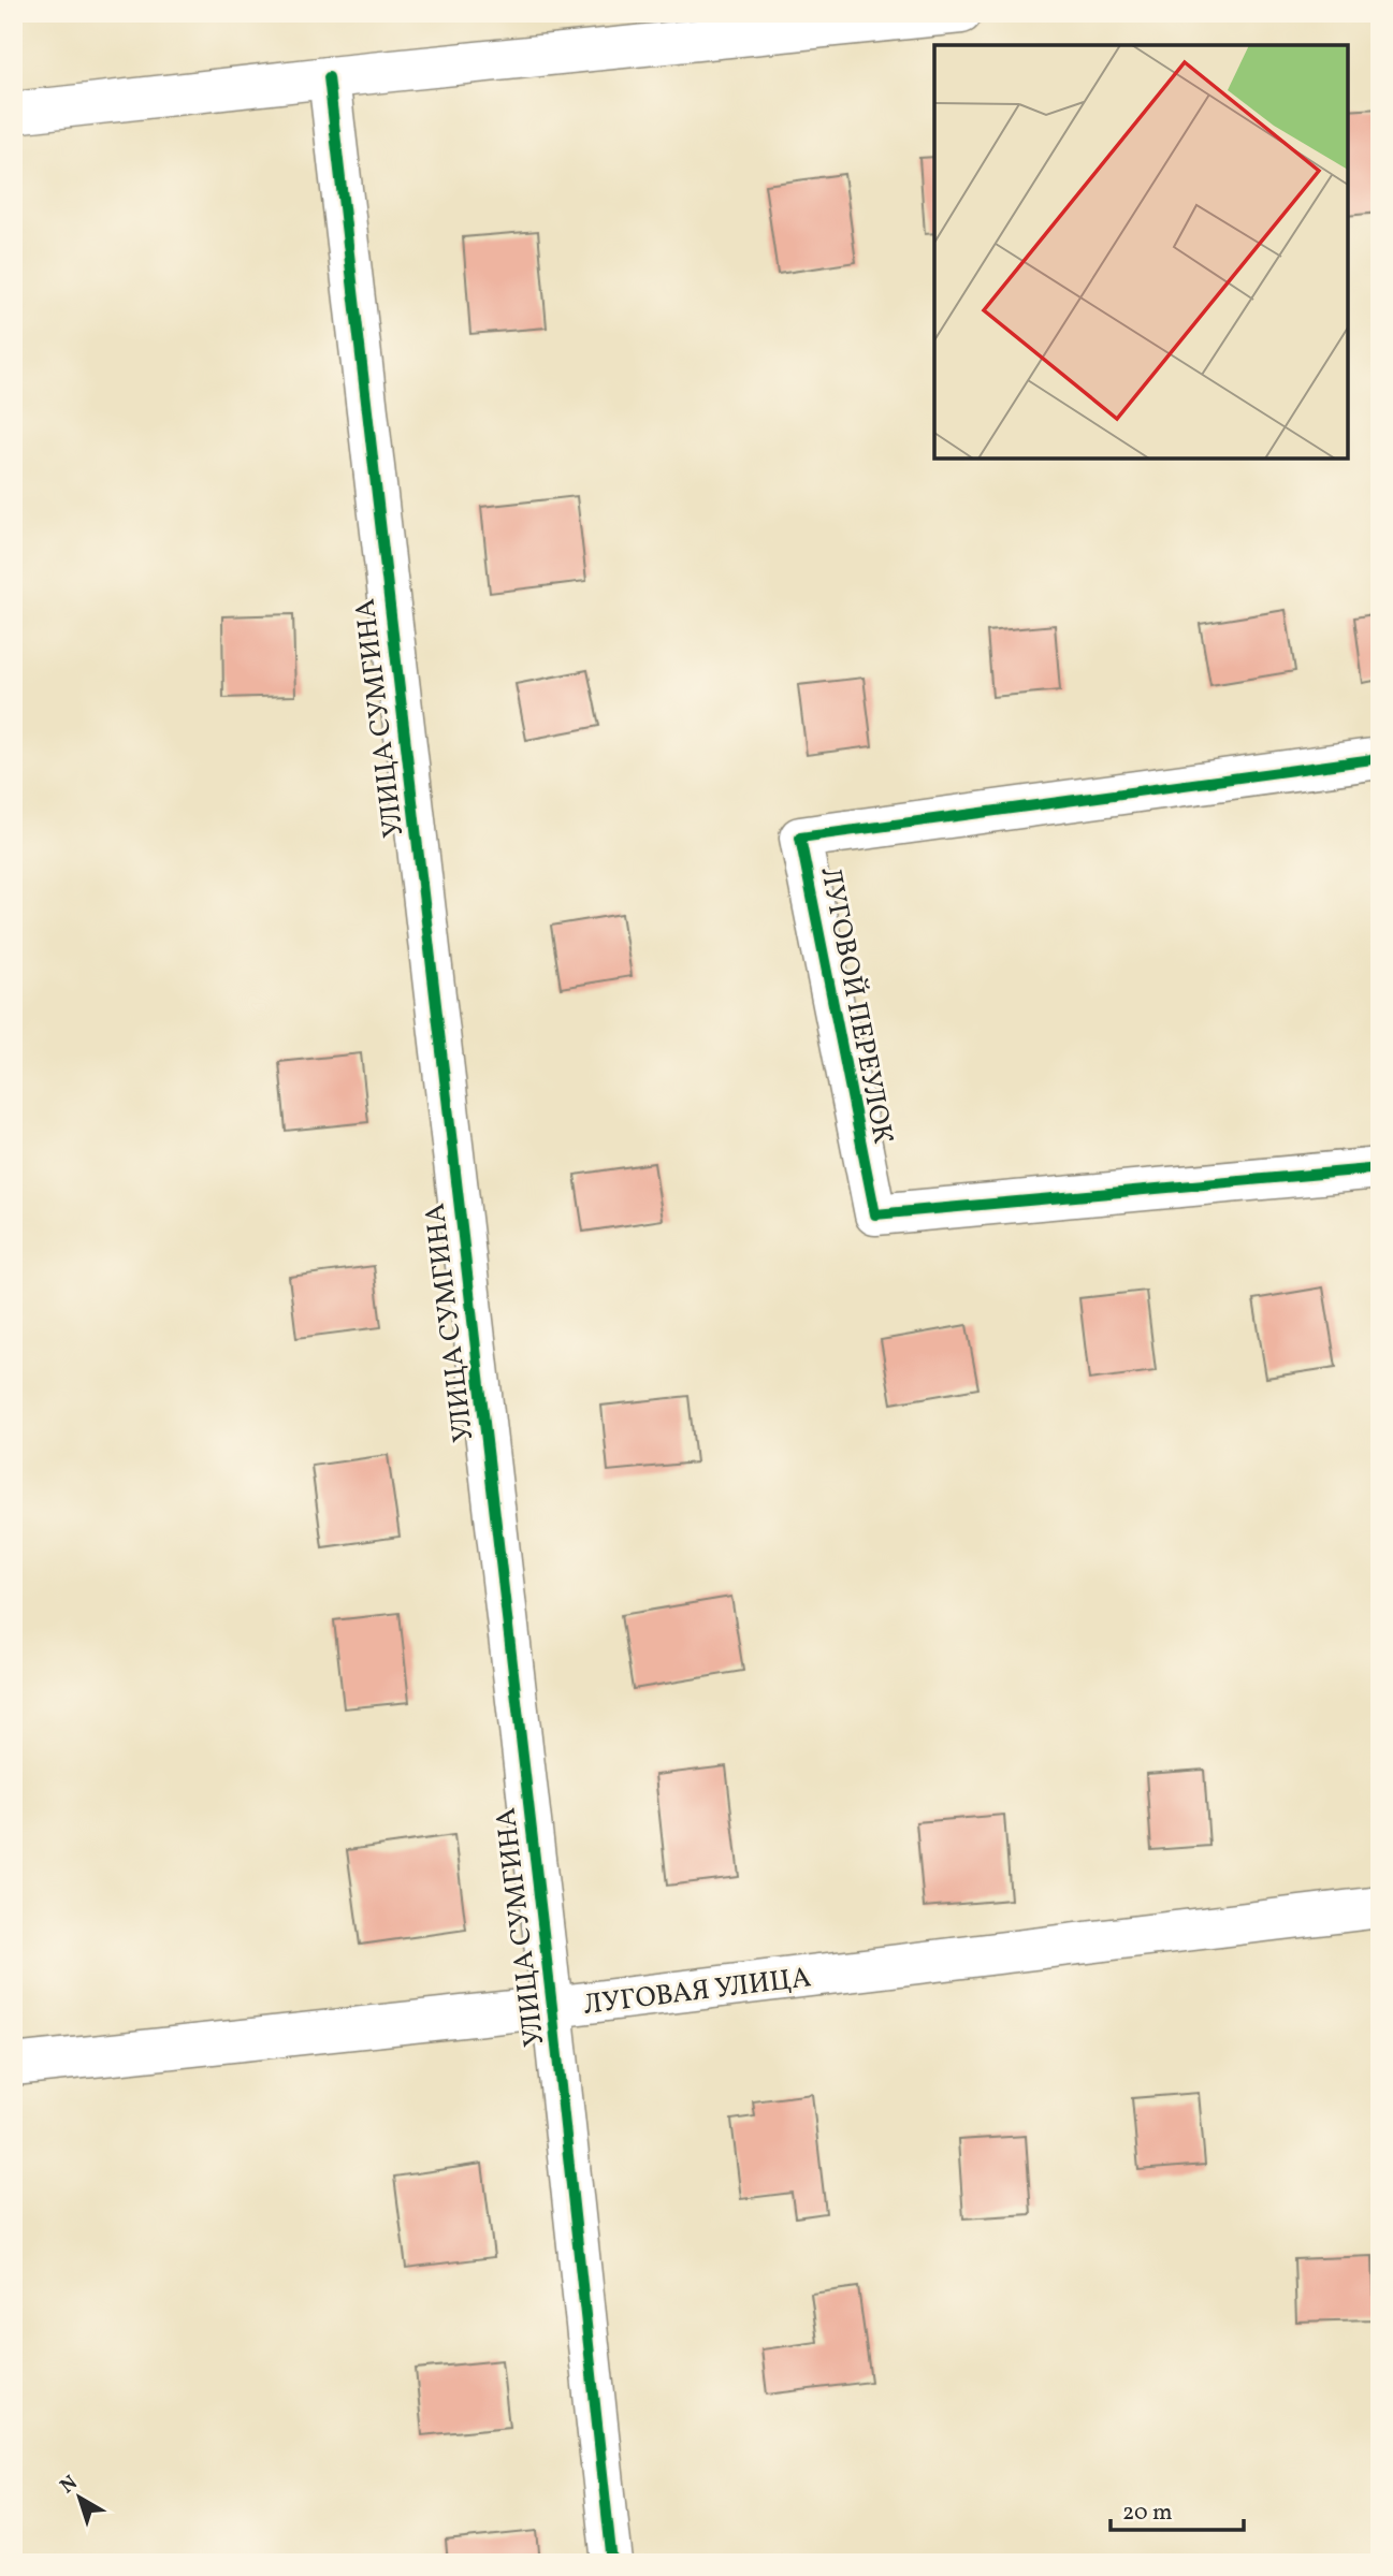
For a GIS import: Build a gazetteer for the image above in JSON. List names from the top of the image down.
{
  "streets": {
    "street": ["УЛИЦА СУМГИНА", "ЛУГОВОЙ ПЕРЕУЛОК", "ЛУГОВАЯ УЛИЦА"]
  },
  "crossings": [
    ["УЛИЦА СУМГИНА", "ЛУГОВАЯ УЛИЦА"]
  ],
  "scale_bar": "20 m",
  "north": "top left"
}
